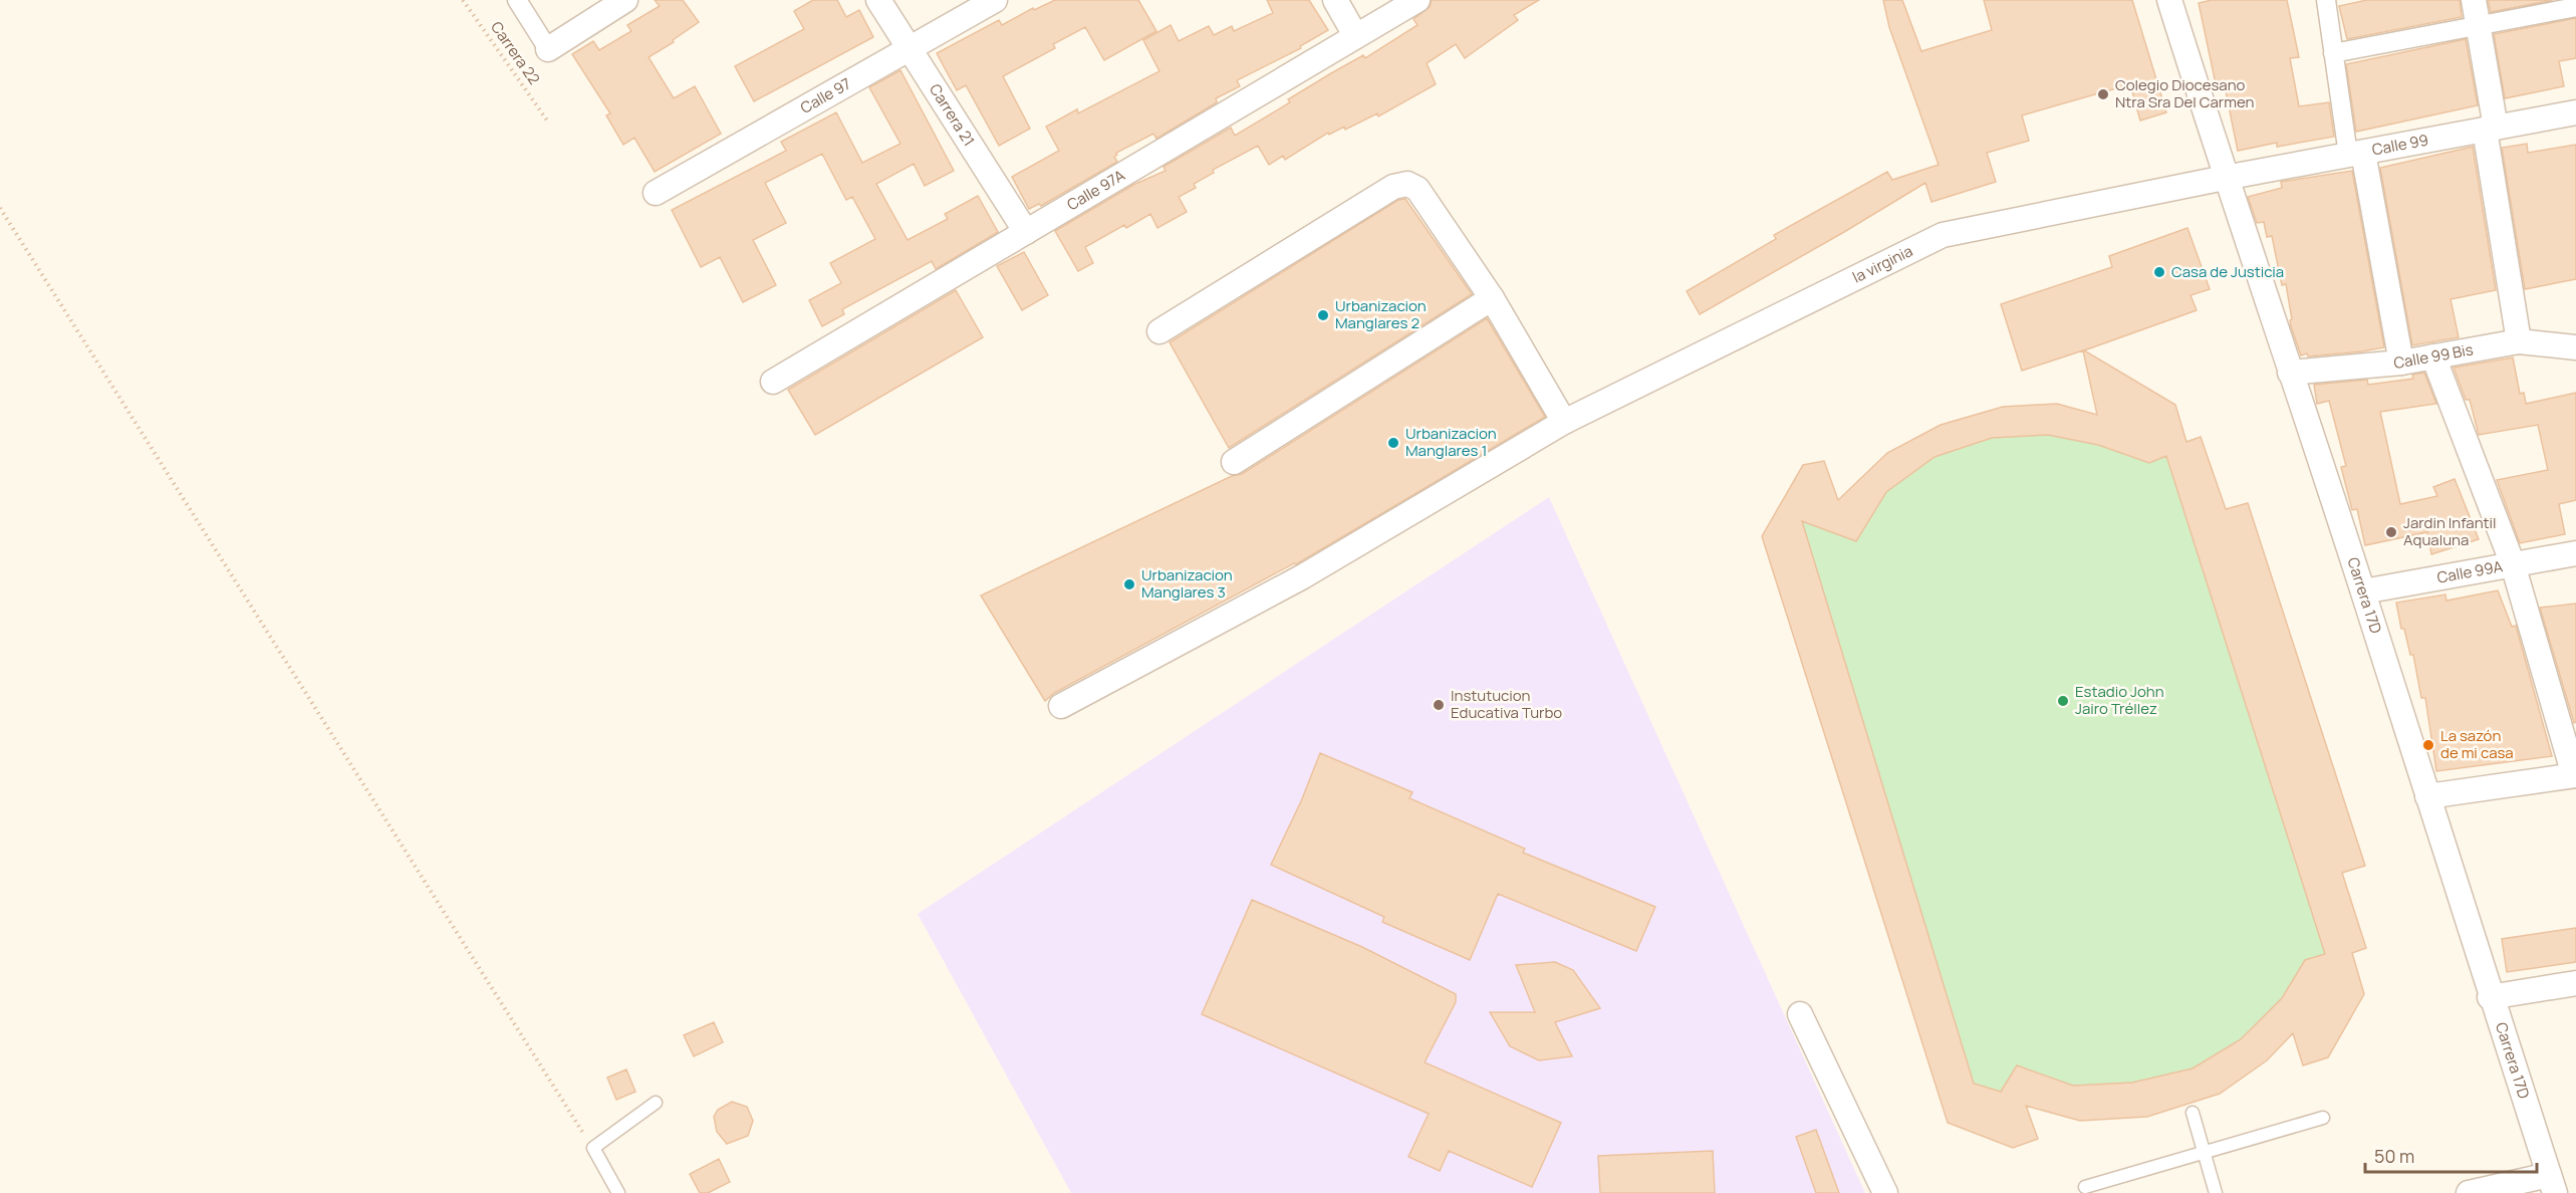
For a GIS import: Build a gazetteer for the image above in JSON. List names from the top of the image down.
{
  "streets": {
    "street": [
      "Calle 97",
      "Carrera 21",
      "Calle 99",
      "Calle 97A",
      "la virginia",
      "Calle 99 Bis",
      "Calle 99A",
      "Carrera 17D"
    ],
    "path": ["Carrera 22"]
  },
  "crossings": [
    ["Calle 97", "Carrera 21"],
    ["Carrera 21", "Calle 97A"],
    ["Calle 99", "la virginia"],
    ["Calle 99", "Carrera 17D"],
    ["la virginia", "Carrera 17D"],
    ["Calle 99 Bis", "Carrera 17D"],
    ["Calle 99A", "Carrera 17D"]
  ],
  "places": [
    "Colegio Diocesano Ntra Sra Del Carmen",
    "Casa de Justicia",
    "Urbanizacion Manglares 2",
    "Urbanizacion Manglares 1",
    "Jardin Infantil Aqualuna",
    "Urbanizacion Manglares 3",
    "Estadio John Jairo Tréllez",
    "Instutucion Educativa Turbo",
    "La sazón de mi casa"
  ],
  "scale_bar": "50 m"
}
